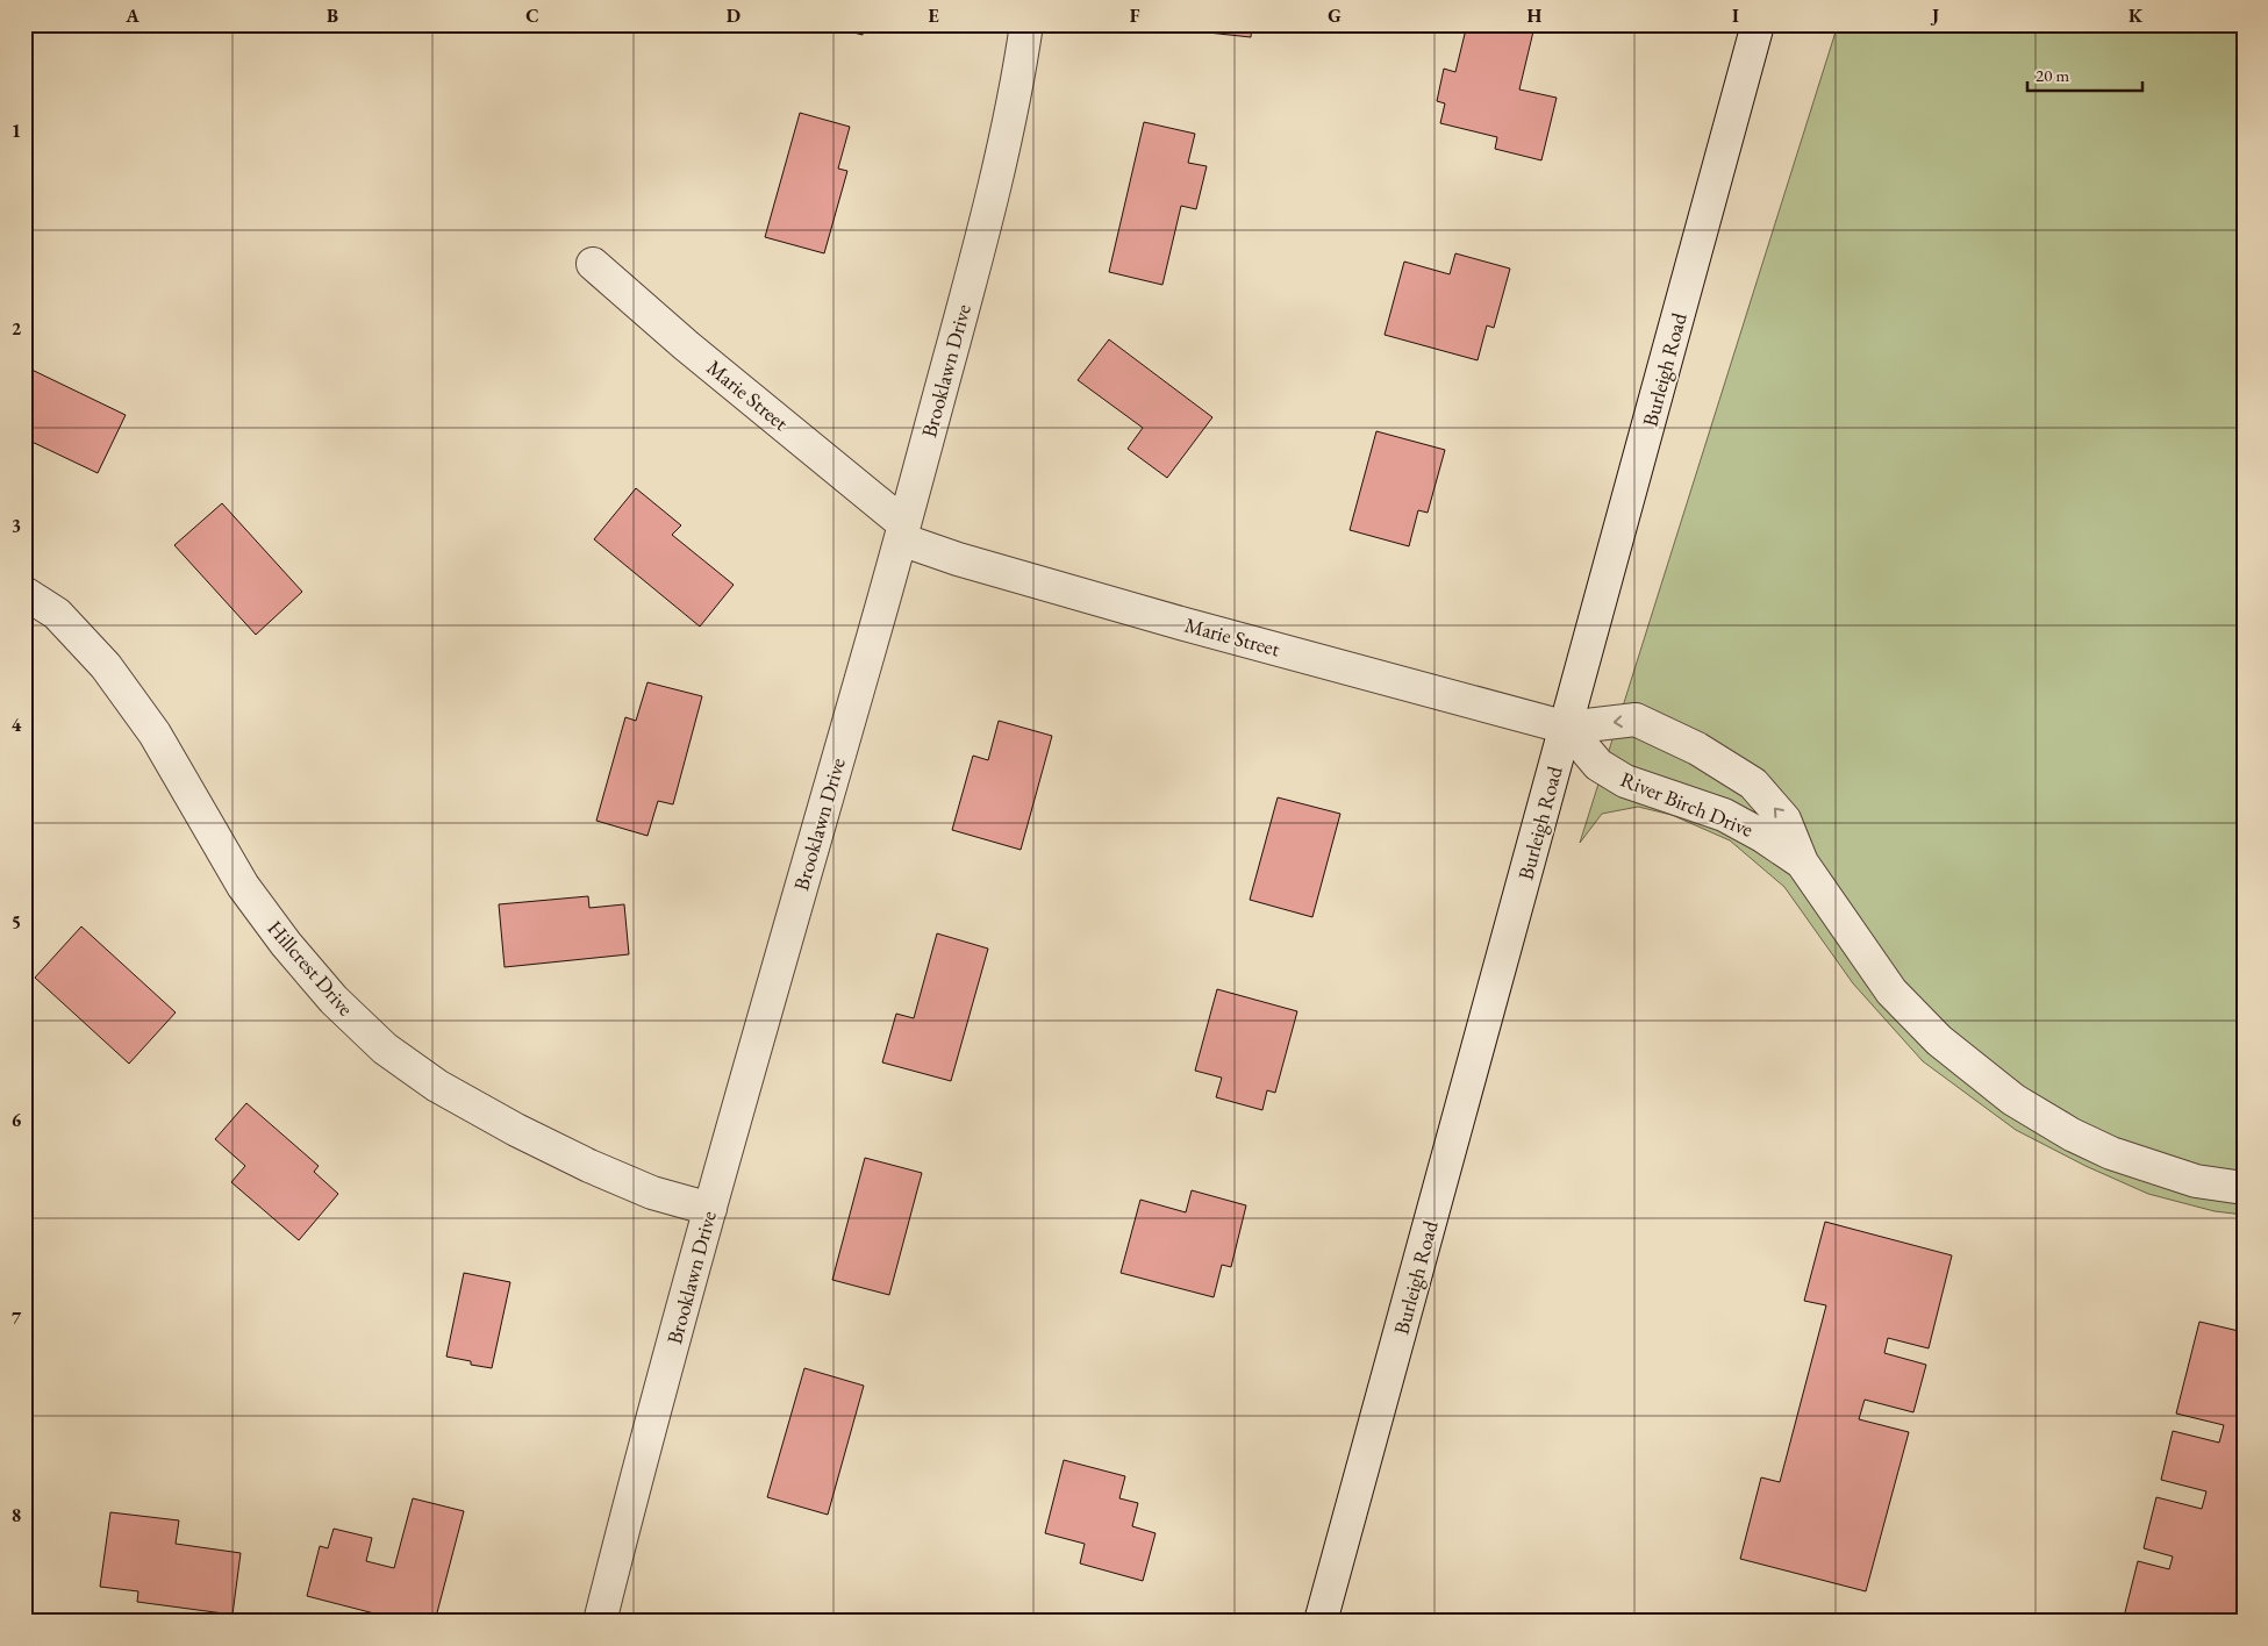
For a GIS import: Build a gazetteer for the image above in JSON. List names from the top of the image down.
{
  "streets": {
    "street": [
      "Burleigh Road",
      "Brooklawn Drive",
      "Marie Street",
      "River Birch Drive",
      "Hillcrest Drive"
    ]
  },
  "crossings": [
    ["Burleigh Road", "Marie Street"],
    ["Burleigh Road", "River Birch Drive"],
    ["Brooklawn Drive", "Marie Street"],
    ["Brooklawn Drive", "Hillcrest Drive"],
    ["Marie Street", "River Birch Drive"]
  ],
  "scale_bar": "20 m",
  "grid": {
    "columns": [
      "A",
      "B",
      "C",
      "D",
      "E",
      "F",
      "G",
      "H",
      "I",
      "J",
      "K"
    ],
    "rows": [
      "1",
      "2",
      "3",
      "4",
      "5",
      "6",
      "7",
      "8"
    ]
  }
}
